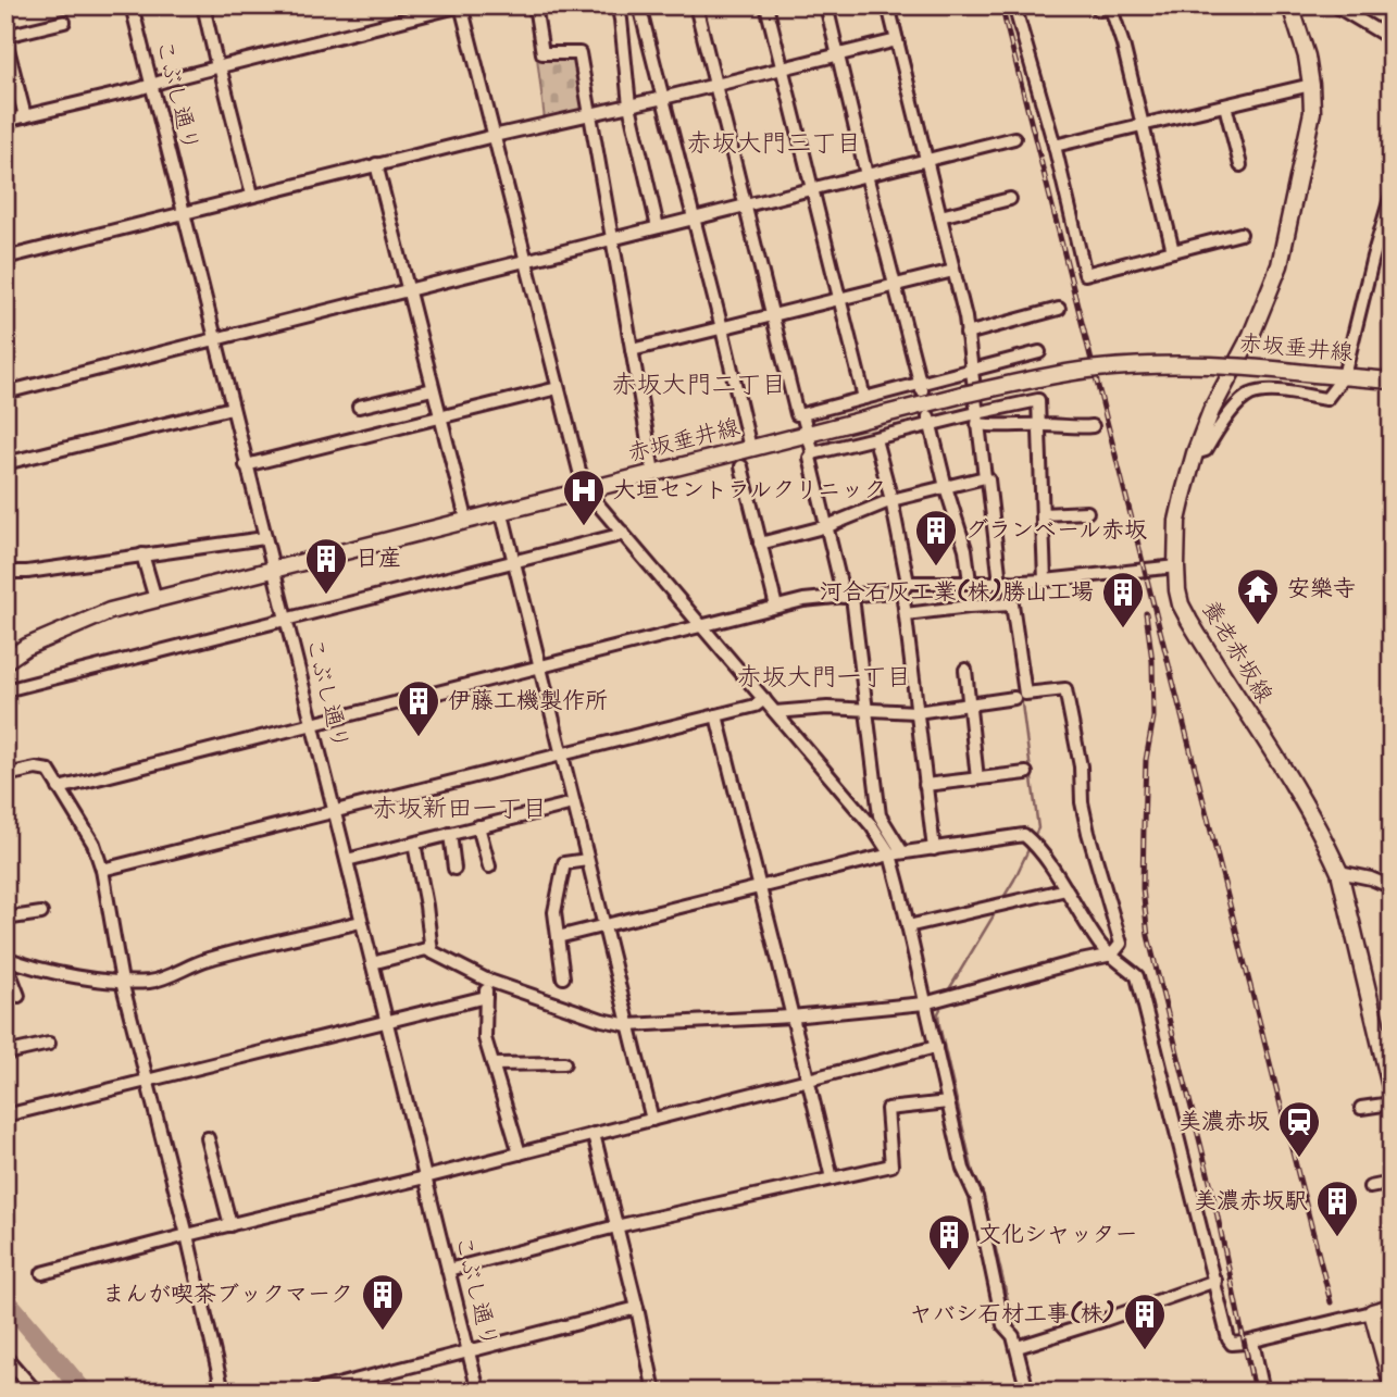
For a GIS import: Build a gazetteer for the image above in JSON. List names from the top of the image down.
{
  "streets": {
    "main road": ["赤坂垂井線", "養老赤坂線"],
    "street": ["こぶし通り"]
  },
  "crossings": [
    ["こぶし通り", "赤坂垂井線"]
  ],
  "districts": [
    "赤坂大門三丁目",
    "赤坂大門二丁目",
    "赤坂大門一丁目",
    "赤坂新田一丁目"
  ],
  "places": {
    "hospital": ["大垣セントラルクリニック"],
    "building": [
      "グランベール赤坂",
      "日産",
      "河合石灰工業(株)勝山工場",
      "伊藤工機製作所",
      "美濃赤坂駅",
      "文化シヤッター",
      "まんが喫茶ブックマーク",
      "ヤバシ石材工事(株)"
    ],
    "temple": ["安樂寺"],
    "station": ["美濃赤坂"]
  }
}
